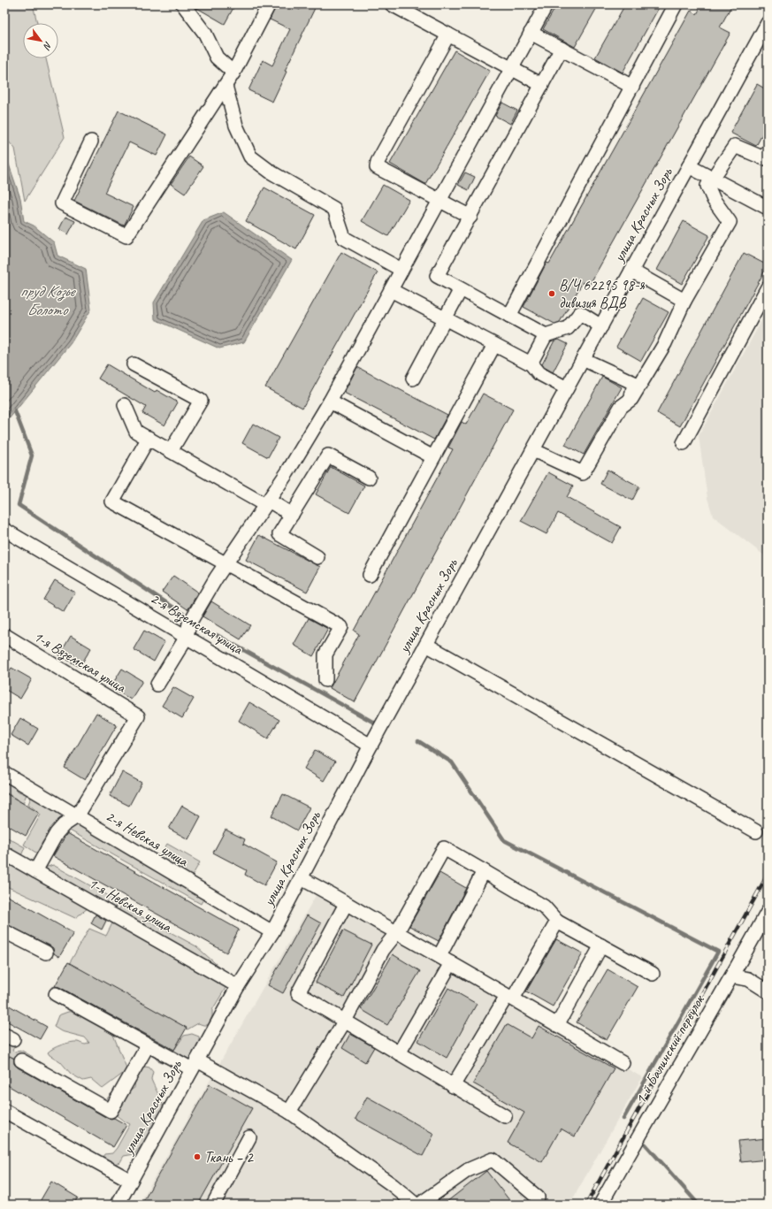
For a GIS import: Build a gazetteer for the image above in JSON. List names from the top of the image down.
{
  "streets": {
    "street": [
      "улица Красных Зорь",
      "2-я Вяземская улица",
      "1-я Вяземская улица",
      "2-я Невская улица",
      "1-я Невская улица",
      "1-й Балинский переулок"
    ]
  },
  "crossings": [
    ["улица Красных Зорь", "2-я Вяземская улица"],
    ["улица Красных Зорь", "2-я Невская улица"],
    ["улица Красных Зорь", "1-я Невская улица"],
    ["1-я Вяземская улица", "2-я Невская улица"]
  ],
  "water": ["пруд Козье Болото"],
  "places": ["В/Ч 62295 98-я дивизия ВДВ", "Ткань – 2"],
  "north": "bottom right"
}
